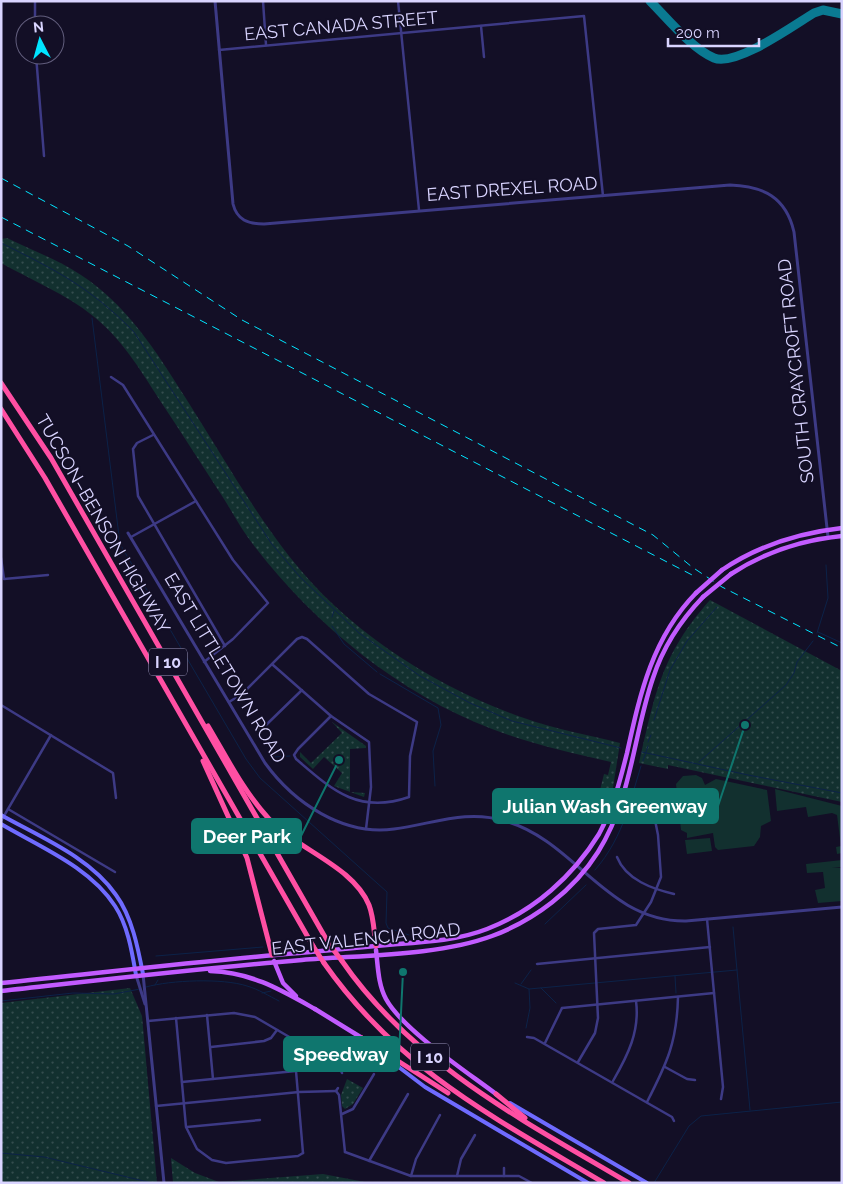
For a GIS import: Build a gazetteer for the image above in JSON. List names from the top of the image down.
{
  "streets": {
    "highway": ["TUCSON–BENSON HIGHWAY", "I 10"],
    "main road": ["EAST VALENCIA ROAD"],
    "street": [
      "EAST CANADA STREET",
      "EAST DREXEL ROAD",
      "SOUTH CRAYCROFT ROAD",
      "EAST LITTLETOWN ROAD"
    ]
  },
  "crossings": [
    ["EAST CANADA STREET", "EAST DREXEL ROAD"],
    ["EAST DREXEL ROAD", "SOUTH CRAYCROFT ROAD"],
    ["SOUTH CRAYCROFT ROAD", "EAST VALENCIA ROAD"],
    ["EAST LITTLETOWN ROAD", "EAST VALENCIA ROAD"]
  ],
  "places": ["Julian Wash Greenway", "Deer Park", "Speedway"],
  "scale_bar": "200 m",
  "north": "top"
}
